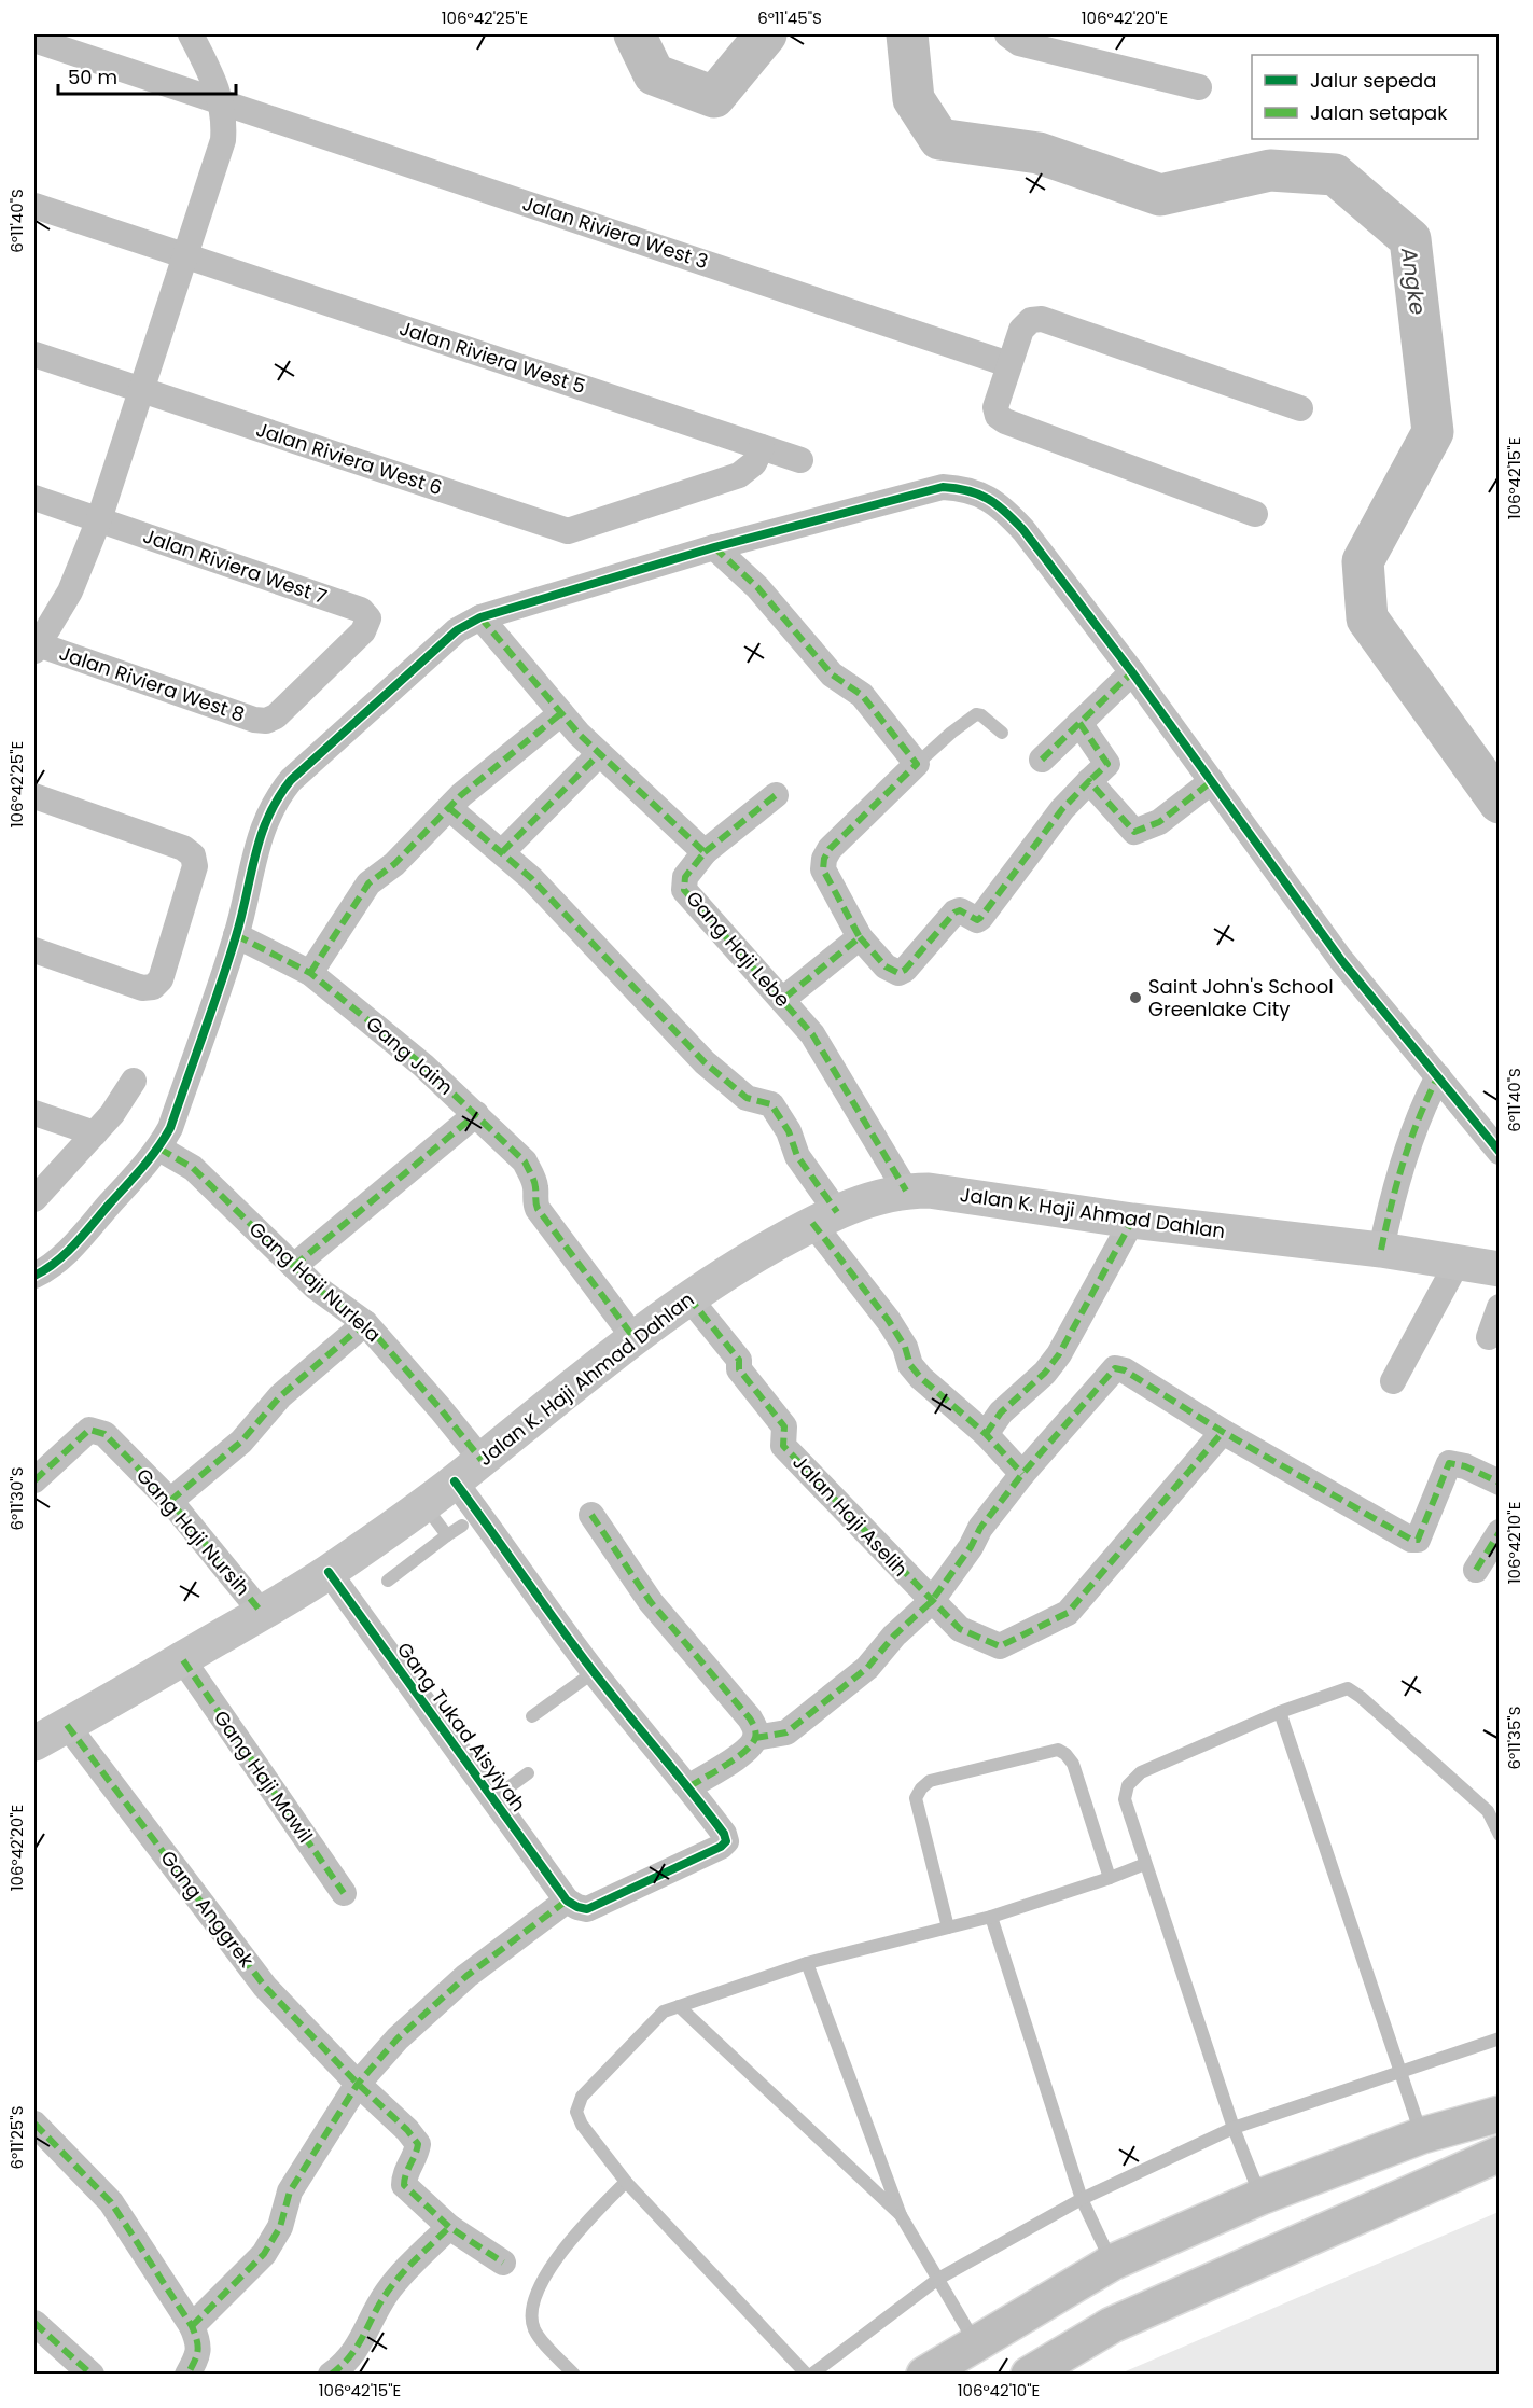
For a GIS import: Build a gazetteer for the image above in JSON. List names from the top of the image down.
{
  "streets": {
    "main road": ["Jalan K. Haji Ahmad Dahlan"],
    "street": [
      "Jalan Riviera West 3",
      "Jalan Riviera West 5",
      "Jalan Riviera West 6",
      "Jalan Riviera West 7",
      "Jalan Riviera West 8",
      "Gang Haji Lebe",
      "Gang Jaim",
      "Gang Haji Nurlela",
      "Jalan Haji Aselih",
      "Gang Haji Nursih",
      "Gang Tukad Aisyiyah",
      "Gang Haji Mawil",
      "Gang Anggrek"
    ]
  },
  "crossings": [
    ["Jalan Riviera West 5", "Jalan Riviera West 6"],
    ["Jalan Riviera West 7", "Jalan Riviera West 8"],
    ["Gang Haji Lebe", "Jalan K. Haji Ahmad Dahlan"],
    ["Gang Jaim", "Jalan K. Haji Ahmad Dahlan"],
    ["Jalan K. Haji Ahmad Dahlan", "Gang Haji Nurlela"],
    ["Jalan K. Haji Ahmad Dahlan", "Jalan Haji Aselih"],
    ["Jalan K. Haji Ahmad Dahlan", "Gang Haji Nursih"],
    ["Jalan K. Haji Ahmad Dahlan", "Gang Tukad Aisyiyah"],
    ["Jalan K. Haji Ahmad Dahlan", "Gang Haji Mawil"],
    ["Jalan K. Haji Ahmad Dahlan", "Gang Anggrek"]
  ],
  "water": ["Angke"],
  "places": ["Saint John's School Greenlake City"],
  "legend": ["Jalur sepeda", "Jalan setapak"],
  "scale_bar": "50 m",
  "coordinates": [
    "106°42'25\"E",
    "6°11'45\"S",
    "106°42'20\"E",
    "6°11'40\"S",
    "106°42'15\"E",
    "6°11'30\"S",
    "106°42'10\"E",
    "6°11'35\"S",
    "6°11'25\"S"
  ]
}
